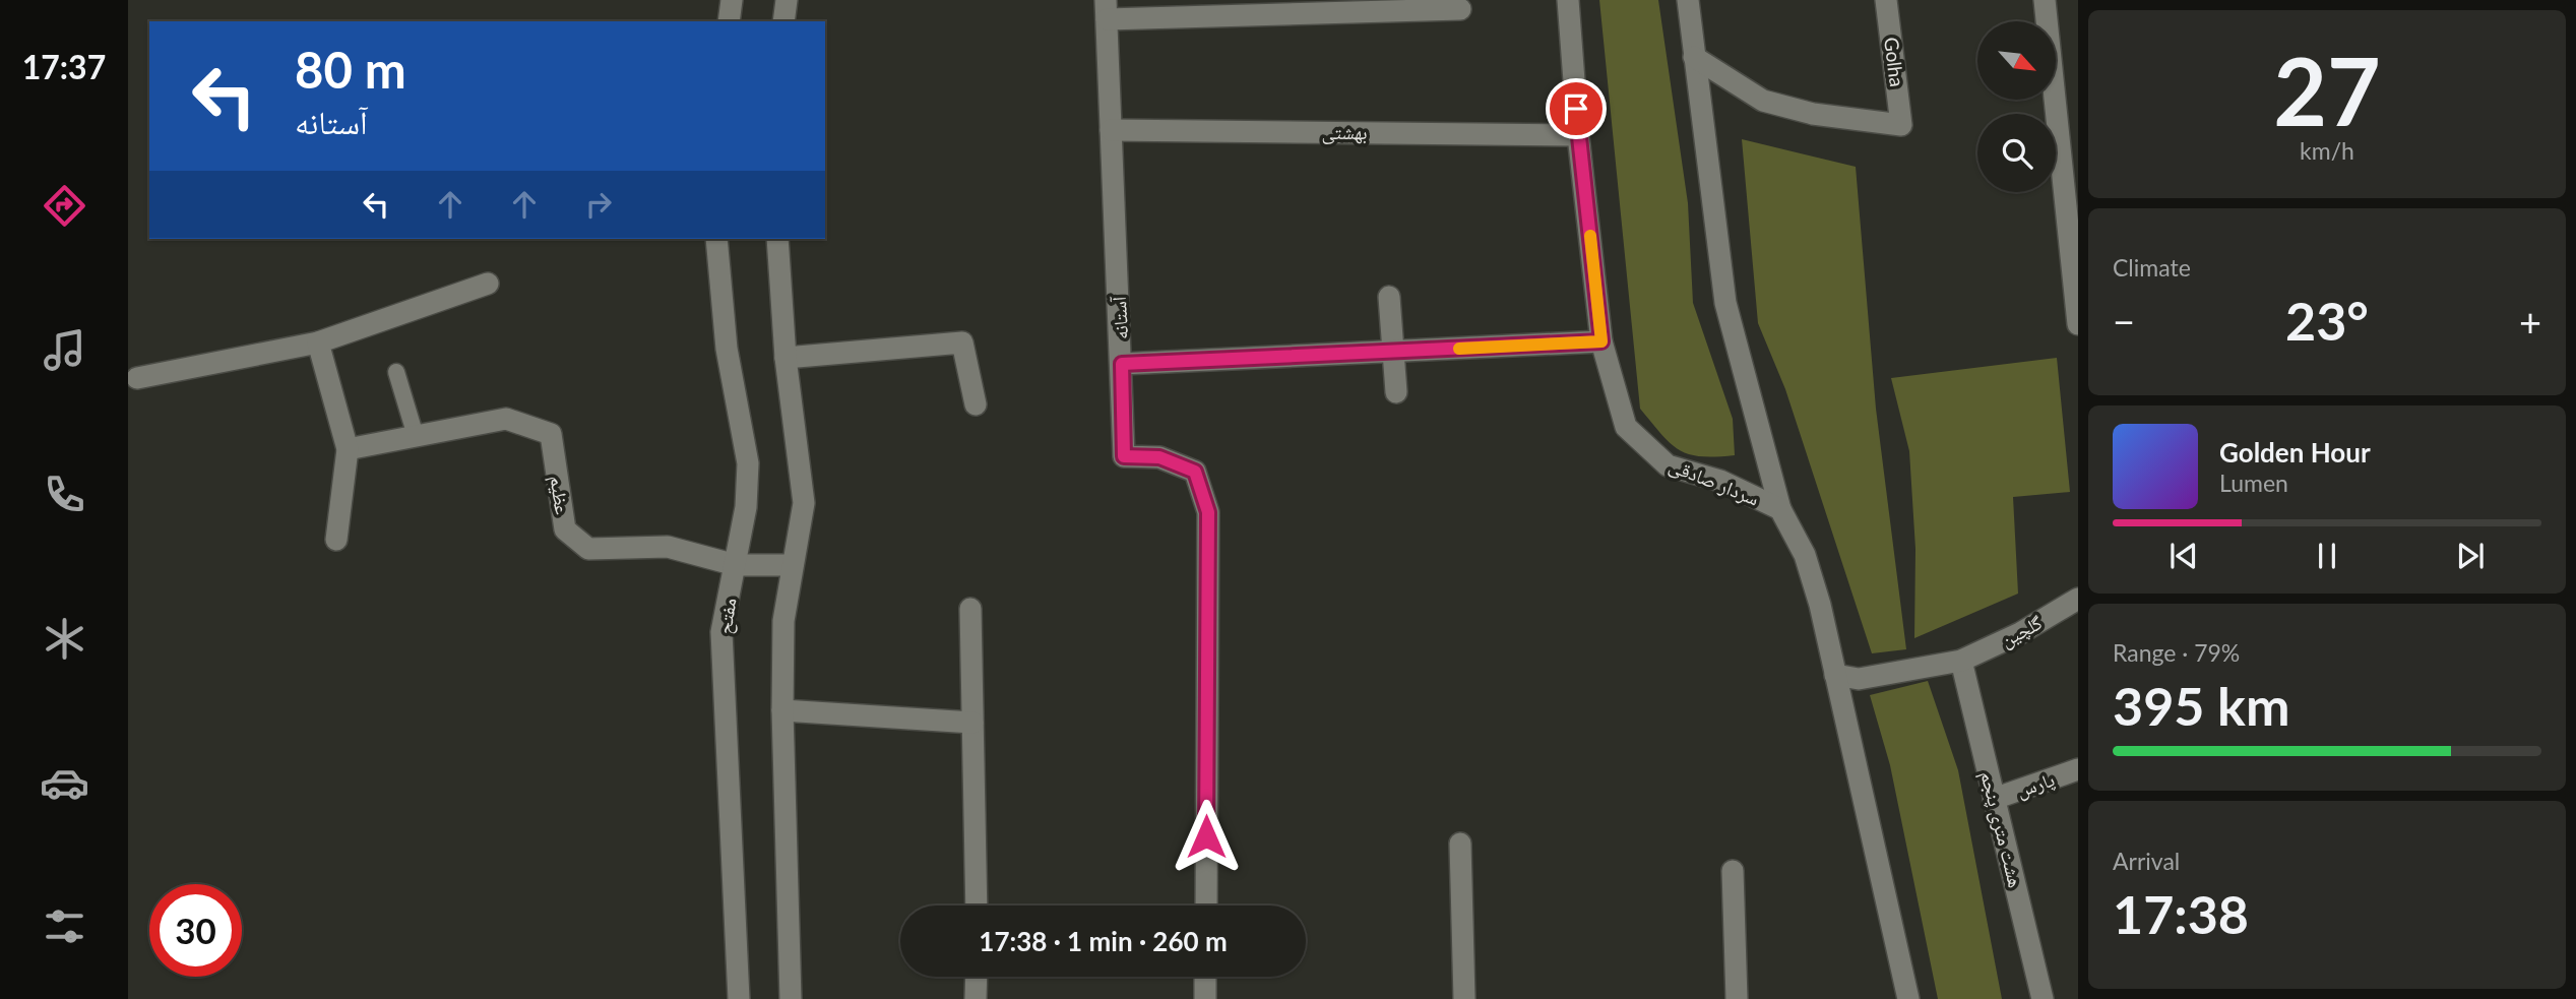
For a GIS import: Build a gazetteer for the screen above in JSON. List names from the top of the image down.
{
  "streets": {
    "street": [
      "Golha",
      "بهشتی",
      "آستانه",
      "سردار صادقی",
      "عظیم",
      "مفتح",
      "گلچین",
      "پارس",
      "هشت متری پنجم"
    ]
  },
  "crossings": [
    ["بهشتی", "آستانه"],
    ["بهشتی", "سردار صادقی"],
    ["سردار صادقی", "گلچین"],
    ["عظیم", "مفتح"],
    ["گلچین", "هشت متری پنجم"],
    ["پارس", "هشت متری پنجم"]
  ],
  "north": "bottom right",
  "page": {
    "tabs": "17:37",
    "tile": [
      ["27", "km/h"],
      "Climate",
      ["Range · 79%", "395 km"],
      ["Arrival", "17:38"]
    ],
    "turn": ["80 m", "آستانه"],
    "heat": ["−", "23°", "+"],
    "song": ["Golden Hour", "Lumen"],
    "limit": "30",
    "trip": "17:38 · 1 min · 260 m"
  }
}
